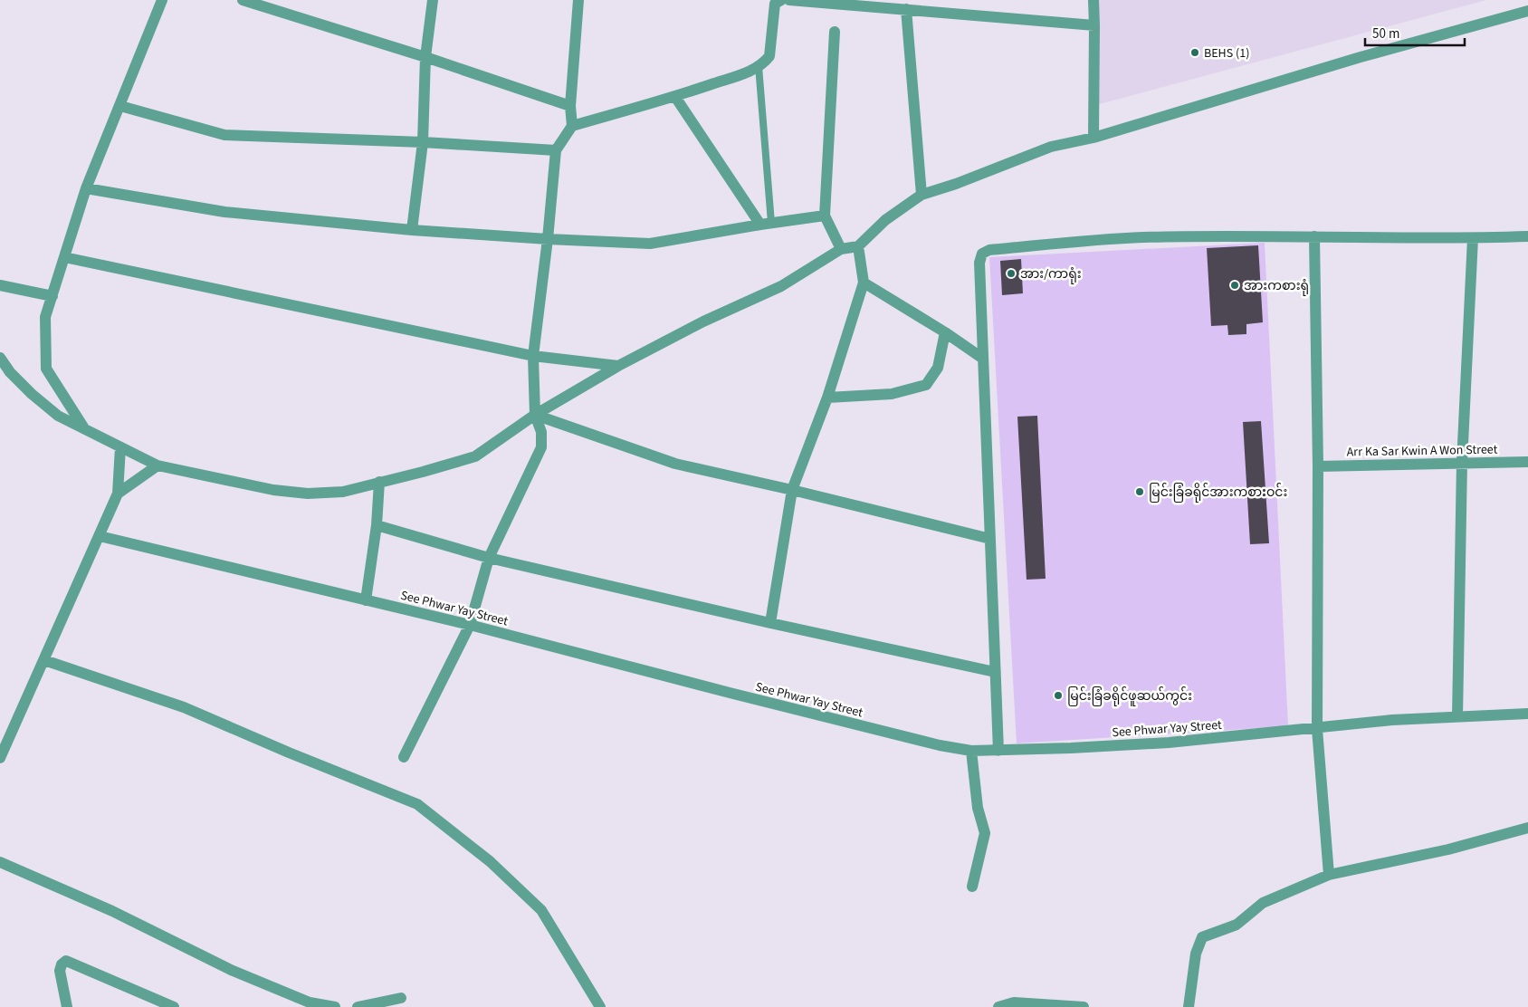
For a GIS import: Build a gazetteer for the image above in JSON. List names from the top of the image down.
{
  "streets": {
    "street": ["Arr Ka Sar Kwin A Won Street", "See Phwar Yay Street"]
  },
  "places": [
    "BEHS (1)",
    "အား/ကာရုံး",
    "အားကစားရုံ",
    "မြင်းခြံခရိုင်အားကစားဝင်း",
    "မြင်းခြံခရိုင်ဖူဆယ်ကွင်း"
  ],
  "scale_bar": "50 m"
}
